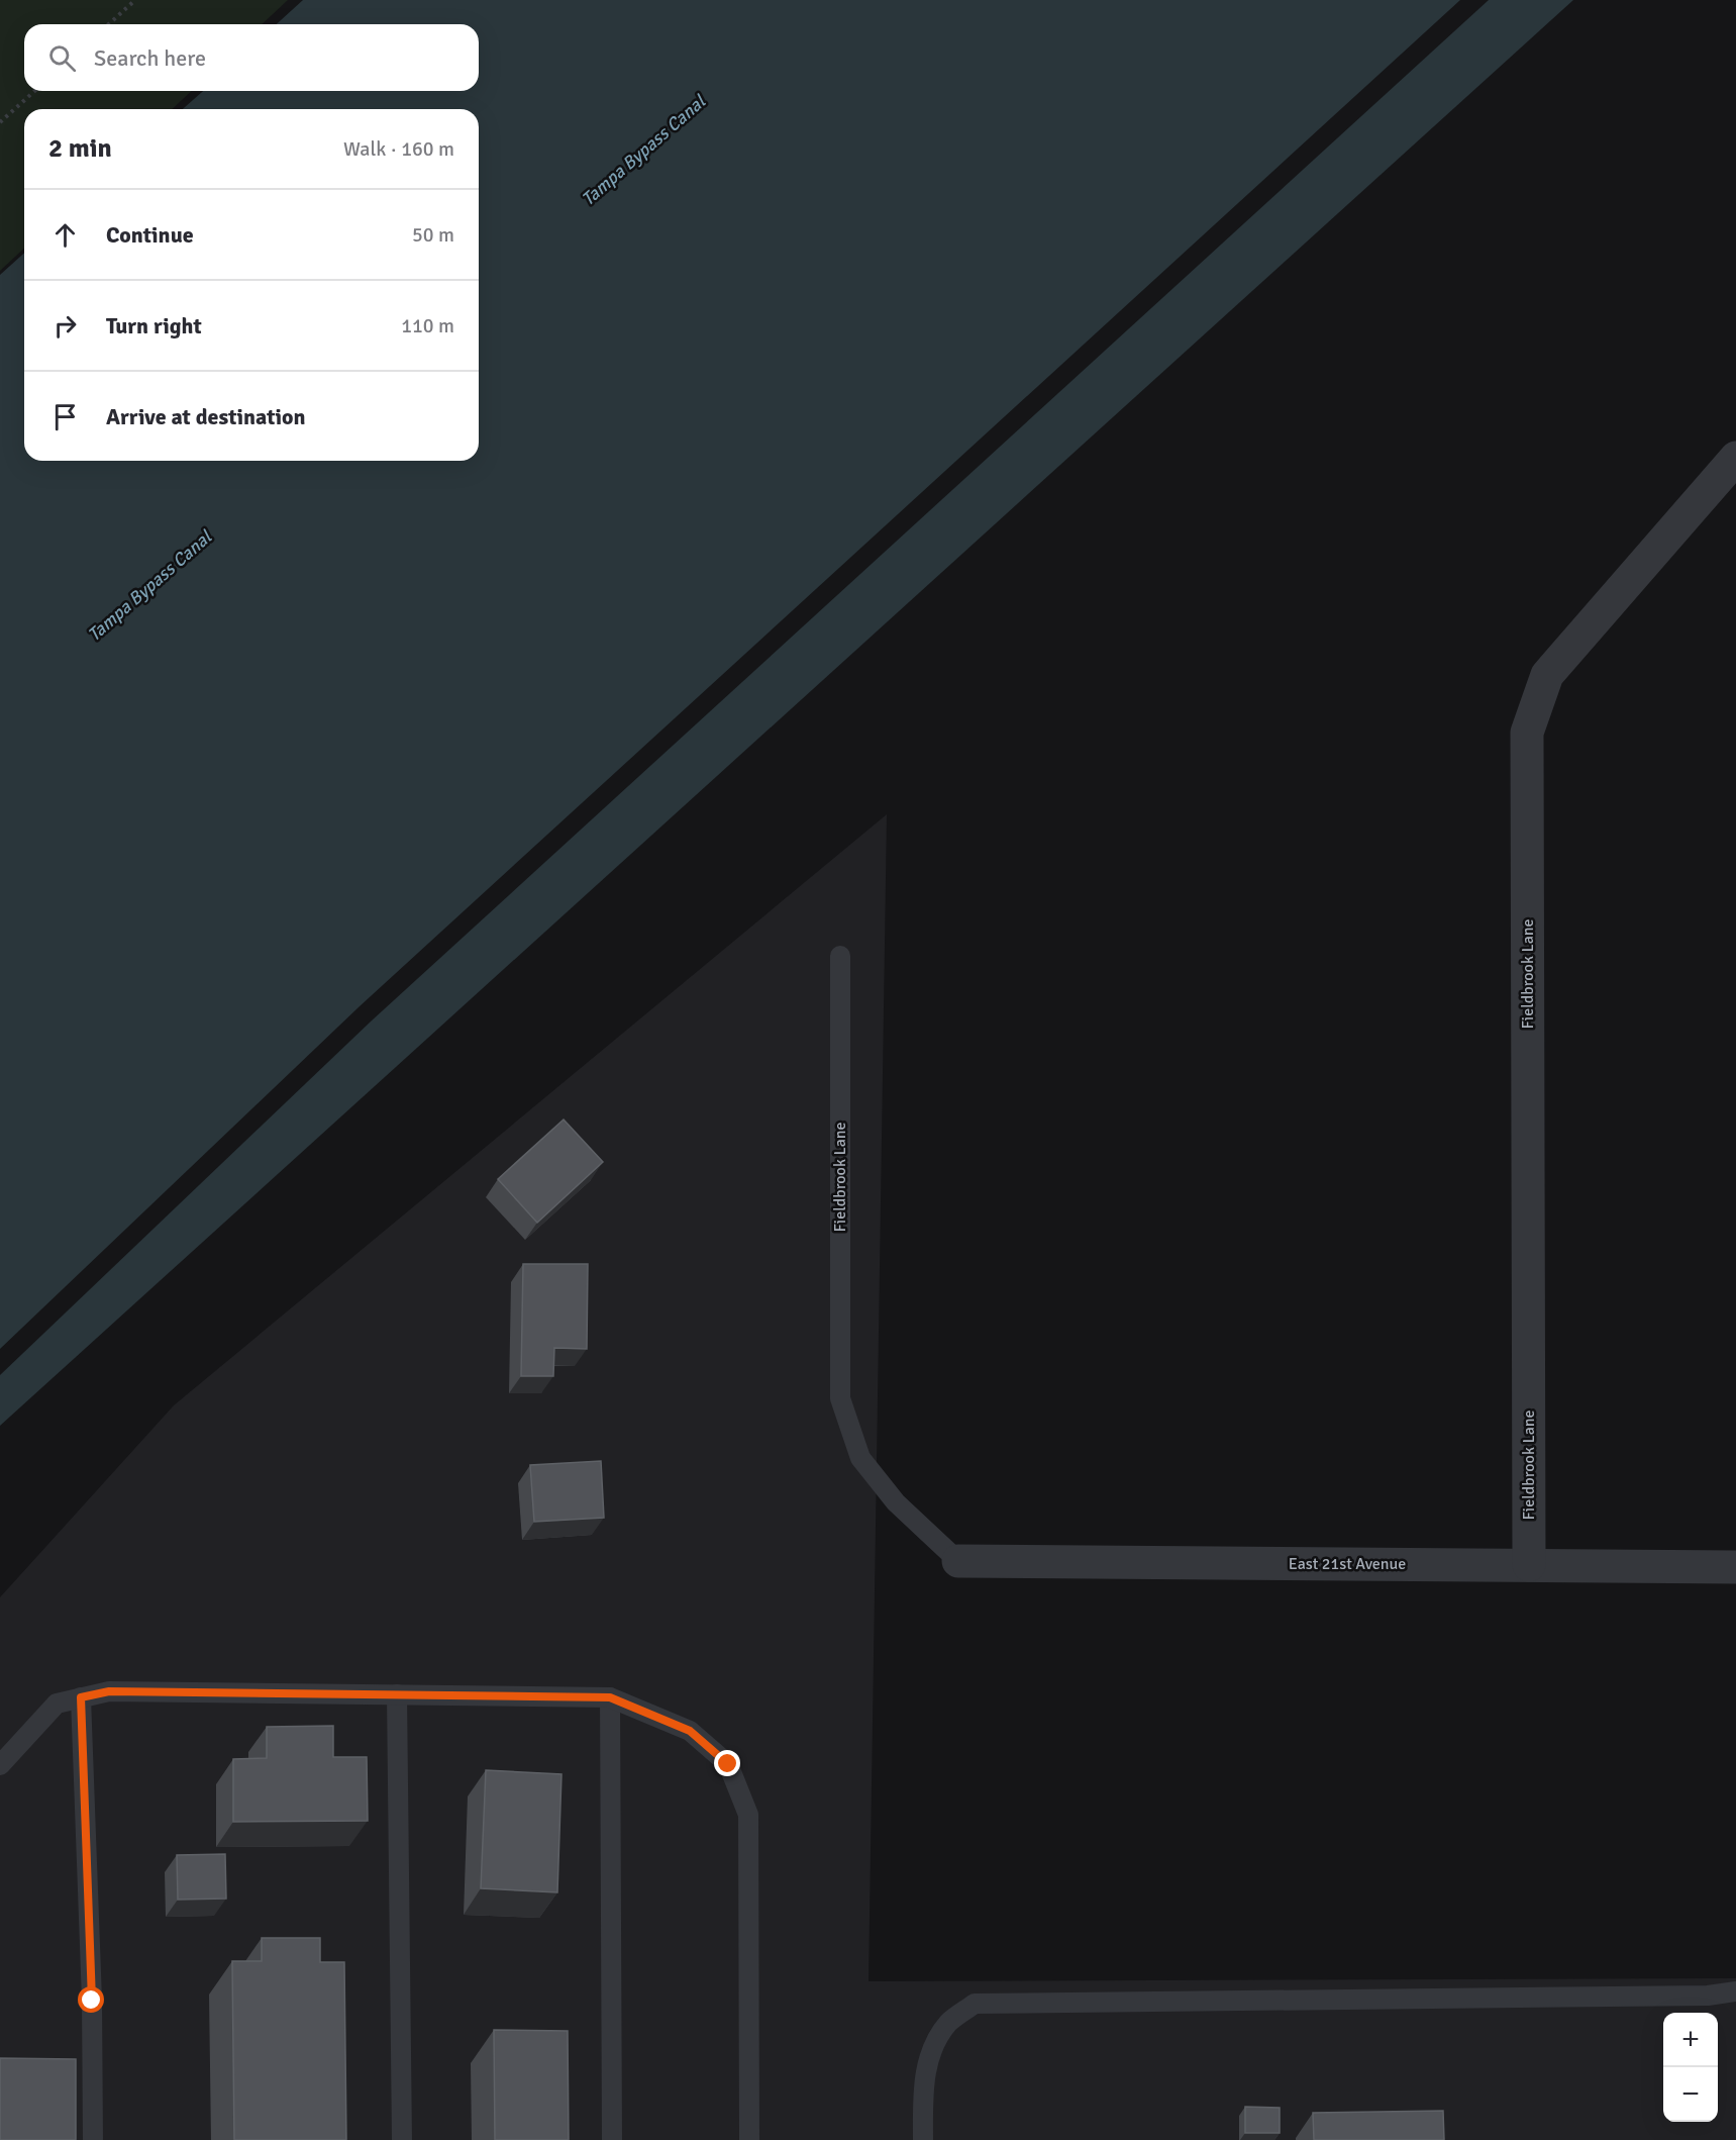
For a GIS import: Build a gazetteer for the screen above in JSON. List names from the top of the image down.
{
  "streets": {
    "street": ["Fieldbrook Lane", "East 21st Avenue"]
  },
  "crossings": [
    ["Fieldbrook Lane", "East 21st Avenue"]
  ],
  "water": ["Tampa Bypass Canal"],
  "page": {
    "search": "Search here",
    "heading": ["2 min", "Walk · 160 m"],
    "list": [
      ["Continue", "50 m"],
      ["Turn right", "110 m"],
      "Arrive at destination"
    ],
    "map_buttons": ["+", "−"]
  }
}
